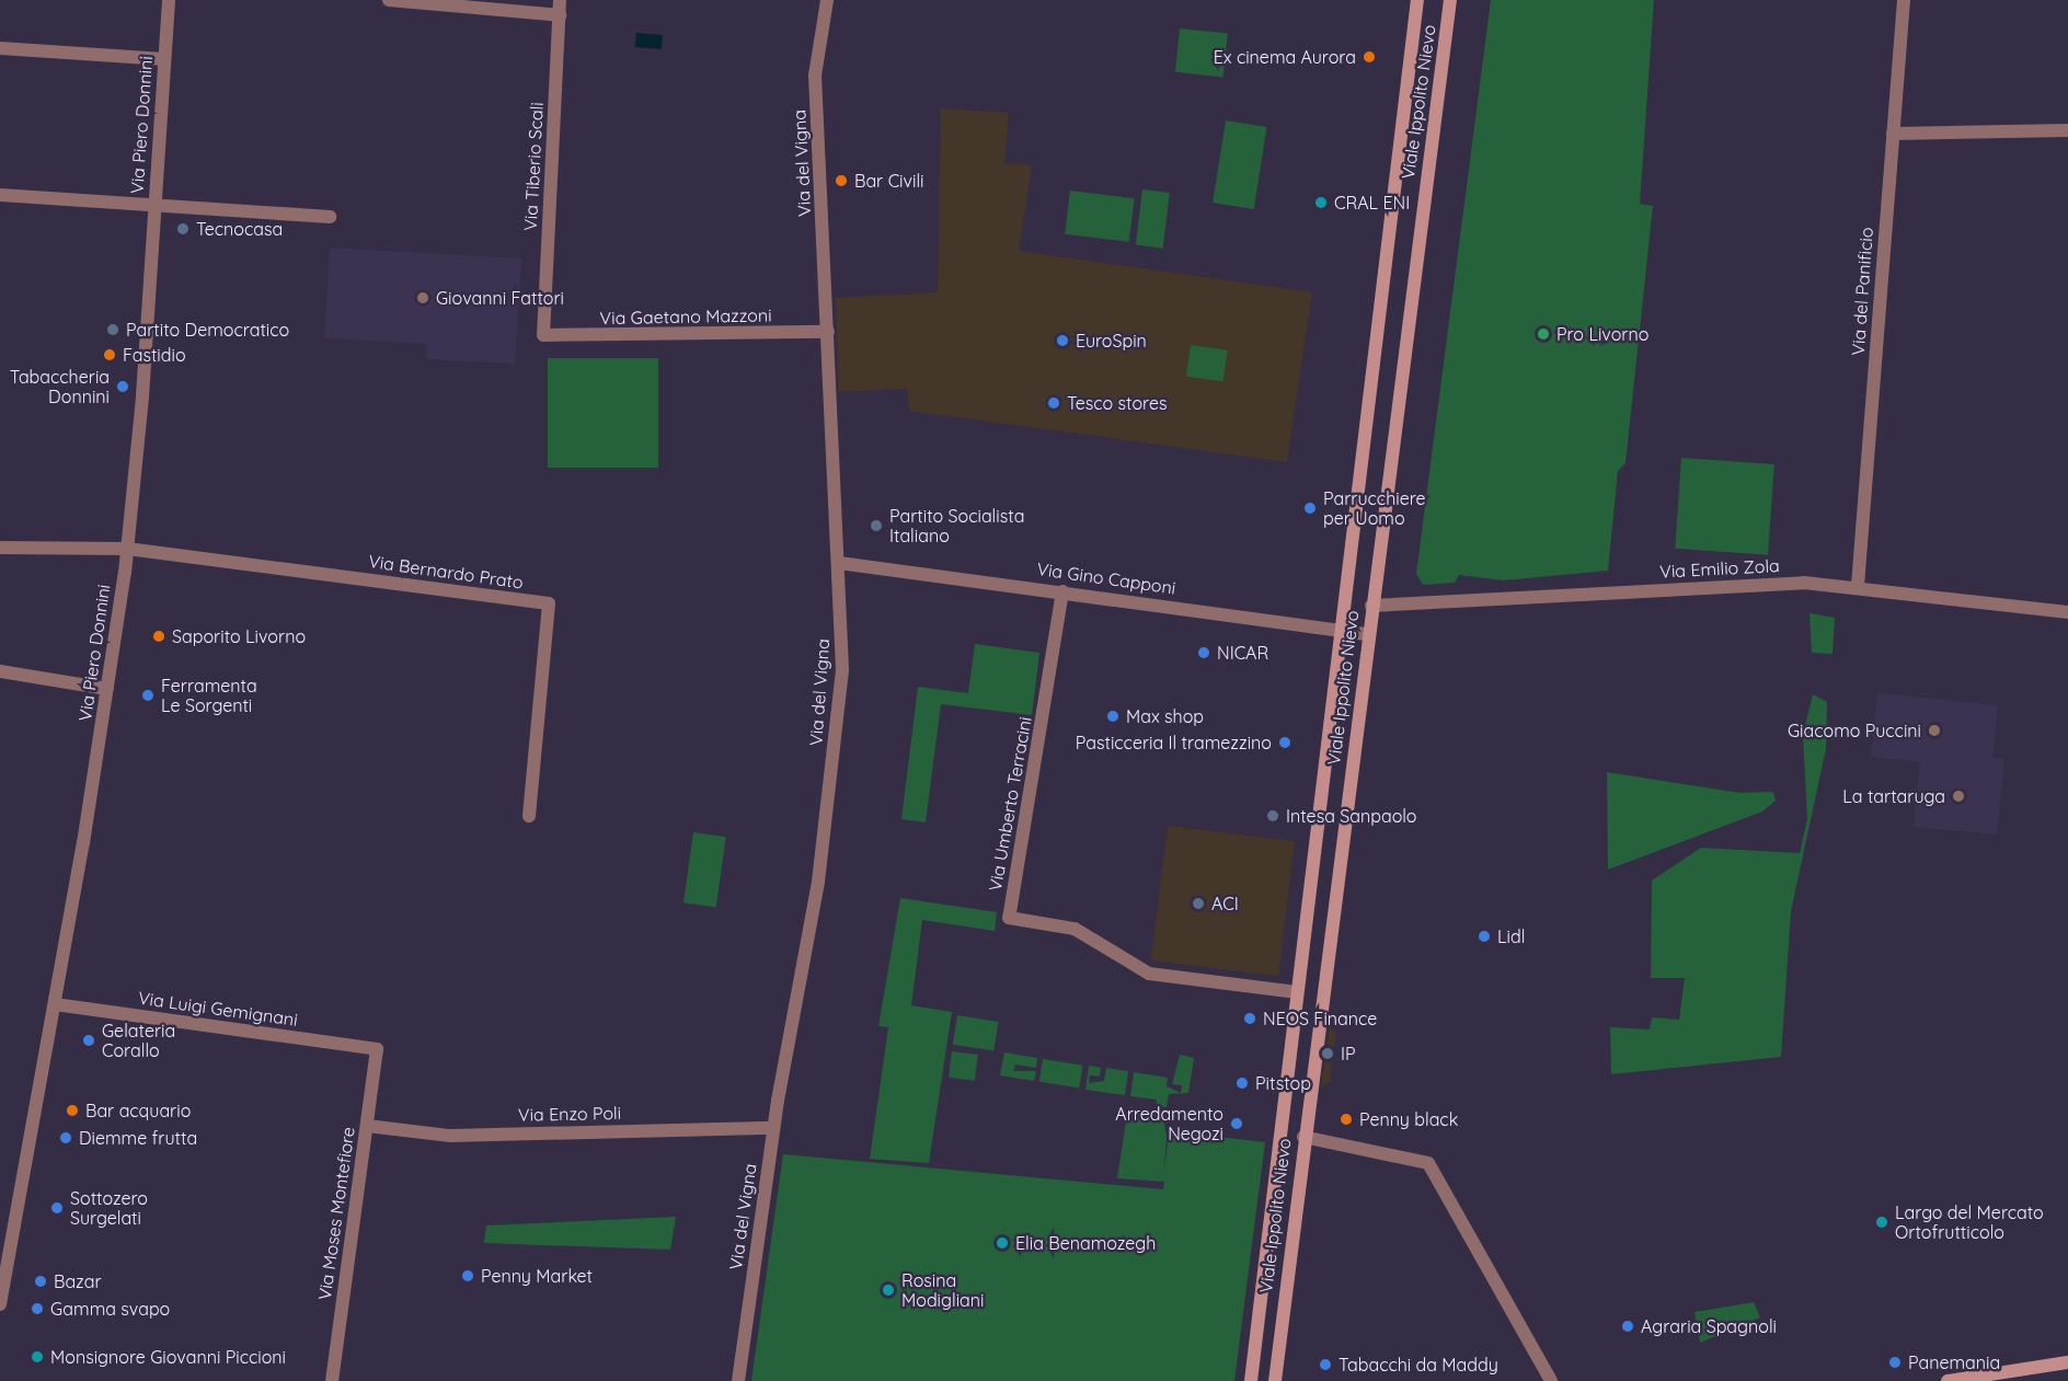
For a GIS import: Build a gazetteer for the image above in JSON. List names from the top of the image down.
{
  "streets": {
    "main road": ["Viale Ippolito Nievo"],
    "street": [
      "Via Piero Donnini",
      "Via del Vigna",
      "Via Tiberio Scali",
      "Via del Panificio",
      "Via Gaetano Mazzoni",
      "Via Emilio Zola",
      "Via Bernardo Prato",
      "Via Gino Capponi",
      "Via Umberto Terracini",
      "Via Luigi Gemignani",
      "Via Enzo Poli",
      "Via Moses Montefiore"
    ]
  },
  "crossings": [
    ["Viale Ippolito Nievo", "Via Emilio Zola"],
    ["Viale Ippolito Nievo", "Via Gino Capponi"],
    ["Viale Ippolito Nievo", "Via Umberto Terracini"],
    ["Via Piero Donnini", "Via Bernardo Prato"],
    ["Via Piero Donnini", "Via Luigi Gemignani"],
    ["Via del Vigna", "Via Gaetano Mazzoni"],
    ["Via del Vigna", "Via Gino Capponi"],
    ["Via del Vigna", "Via Enzo Poli"],
    ["Via Tiberio Scali", "Via Gaetano Mazzoni"],
    ["Via del Panificio", "Via Emilio Zola"],
    ["Via Gino Capponi", "Via Umberto Terracini"],
    ["Via Luigi Gemignani", "Via Moses Montefiore"],
    ["Via Enzo Poli", "Via Moses Montefiore"]
  ],
  "places": [
    "Ex cinema Aurora",
    "Bar Civili",
    "CRAL ENI",
    "Tecnocasa",
    "Giovanni Fattori",
    "Partito Democratico",
    "Pro Livorno",
    "EuroSpin",
    "Fastidio",
    "Tabaccheria Donnini",
    "Tesco stores",
    "Parrucchiere per Uomo",
    "Partito Socialista Italiano",
    "Saporito Livorno",
    "NICAR",
    "Ferramenta Le Sorgenti",
    "Max shop",
    "Giacomo Puccini",
    "Pasticceria Il tramezzino",
    "La tartaruga",
    "Intesa Sanpaolo",
    "ACI",
    "Lidl",
    "NEOS Finance",
    "Gelateria Corallo",
    "IP",
    "Pitstop",
    "Bar acquario",
    "Penny black",
    "Arredamento Negozi",
    "Diemme frutta",
    "Sottozero Surgelati",
    "Largo del Mercato Ortofrutticolo",
    "Elia Benamozegh",
    "Penny Market",
    "Bazar",
    "Rosina Modigliani",
    "Gamma svapo",
    "Agraria Spagnoli",
    "Monsignore Giovanni Piccioni",
    "Panemania",
    "Tabacchi da Maddy"
  ]
}
